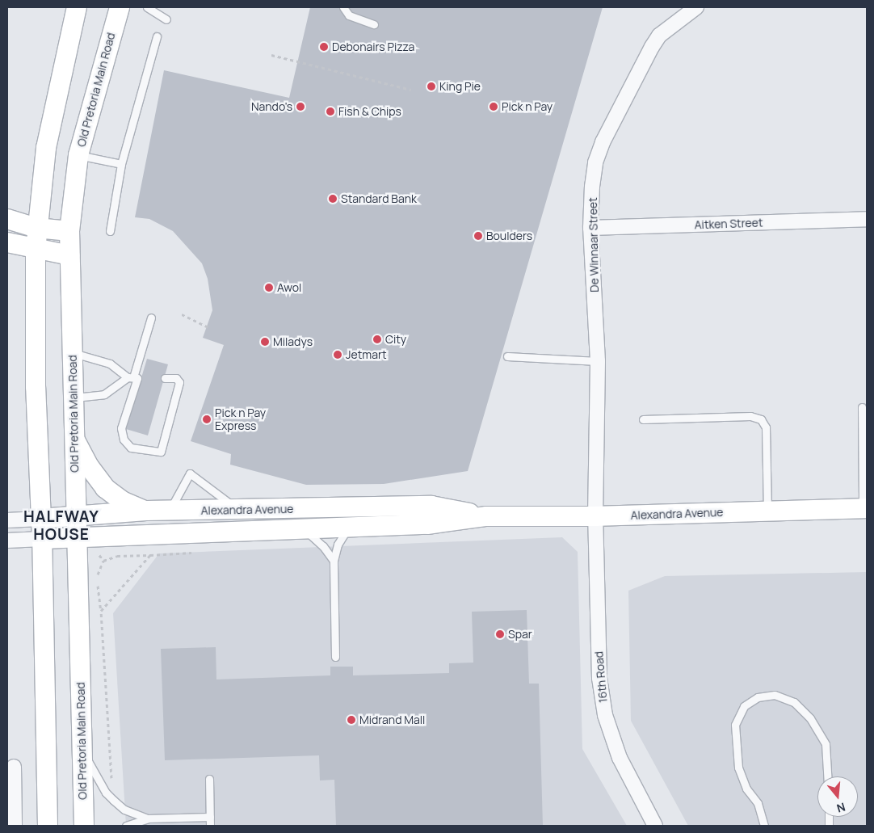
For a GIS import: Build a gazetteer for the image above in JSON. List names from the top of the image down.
{
  "streets": {
    "main road": ["Old Pretoria Main Road", "Alexandra Avenue"],
    "street": ["Aitken Street", "De Winnaar Street", "16th Road"]
  },
  "crossings": [
    ["Old Pretoria Main Road", "Alexandra Avenue"],
    ["Aitken Street", "De Winnaar Street"],
    ["De Winnaar Street", "Alexandra Avenue"],
    ["De Winnaar Street", "16th Road"],
    ["Alexandra Avenue", "16th Road"]
  ],
  "districts": ["HALFWAY HOUSE"],
  "places": [
    "Debonairs Pizza",
    "King Pie",
    "Nando's",
    "Pick n Pay",
    "Fish & Chips",
    "Standard Bank",
    "Boulders",
    "Awol",
    "City",
    "Miladys",
    "Jetmart",
    "Pick n Pay Express",
    "Spar",
    "Midrand Mall"
  ],
  "north": "bottom"
}
